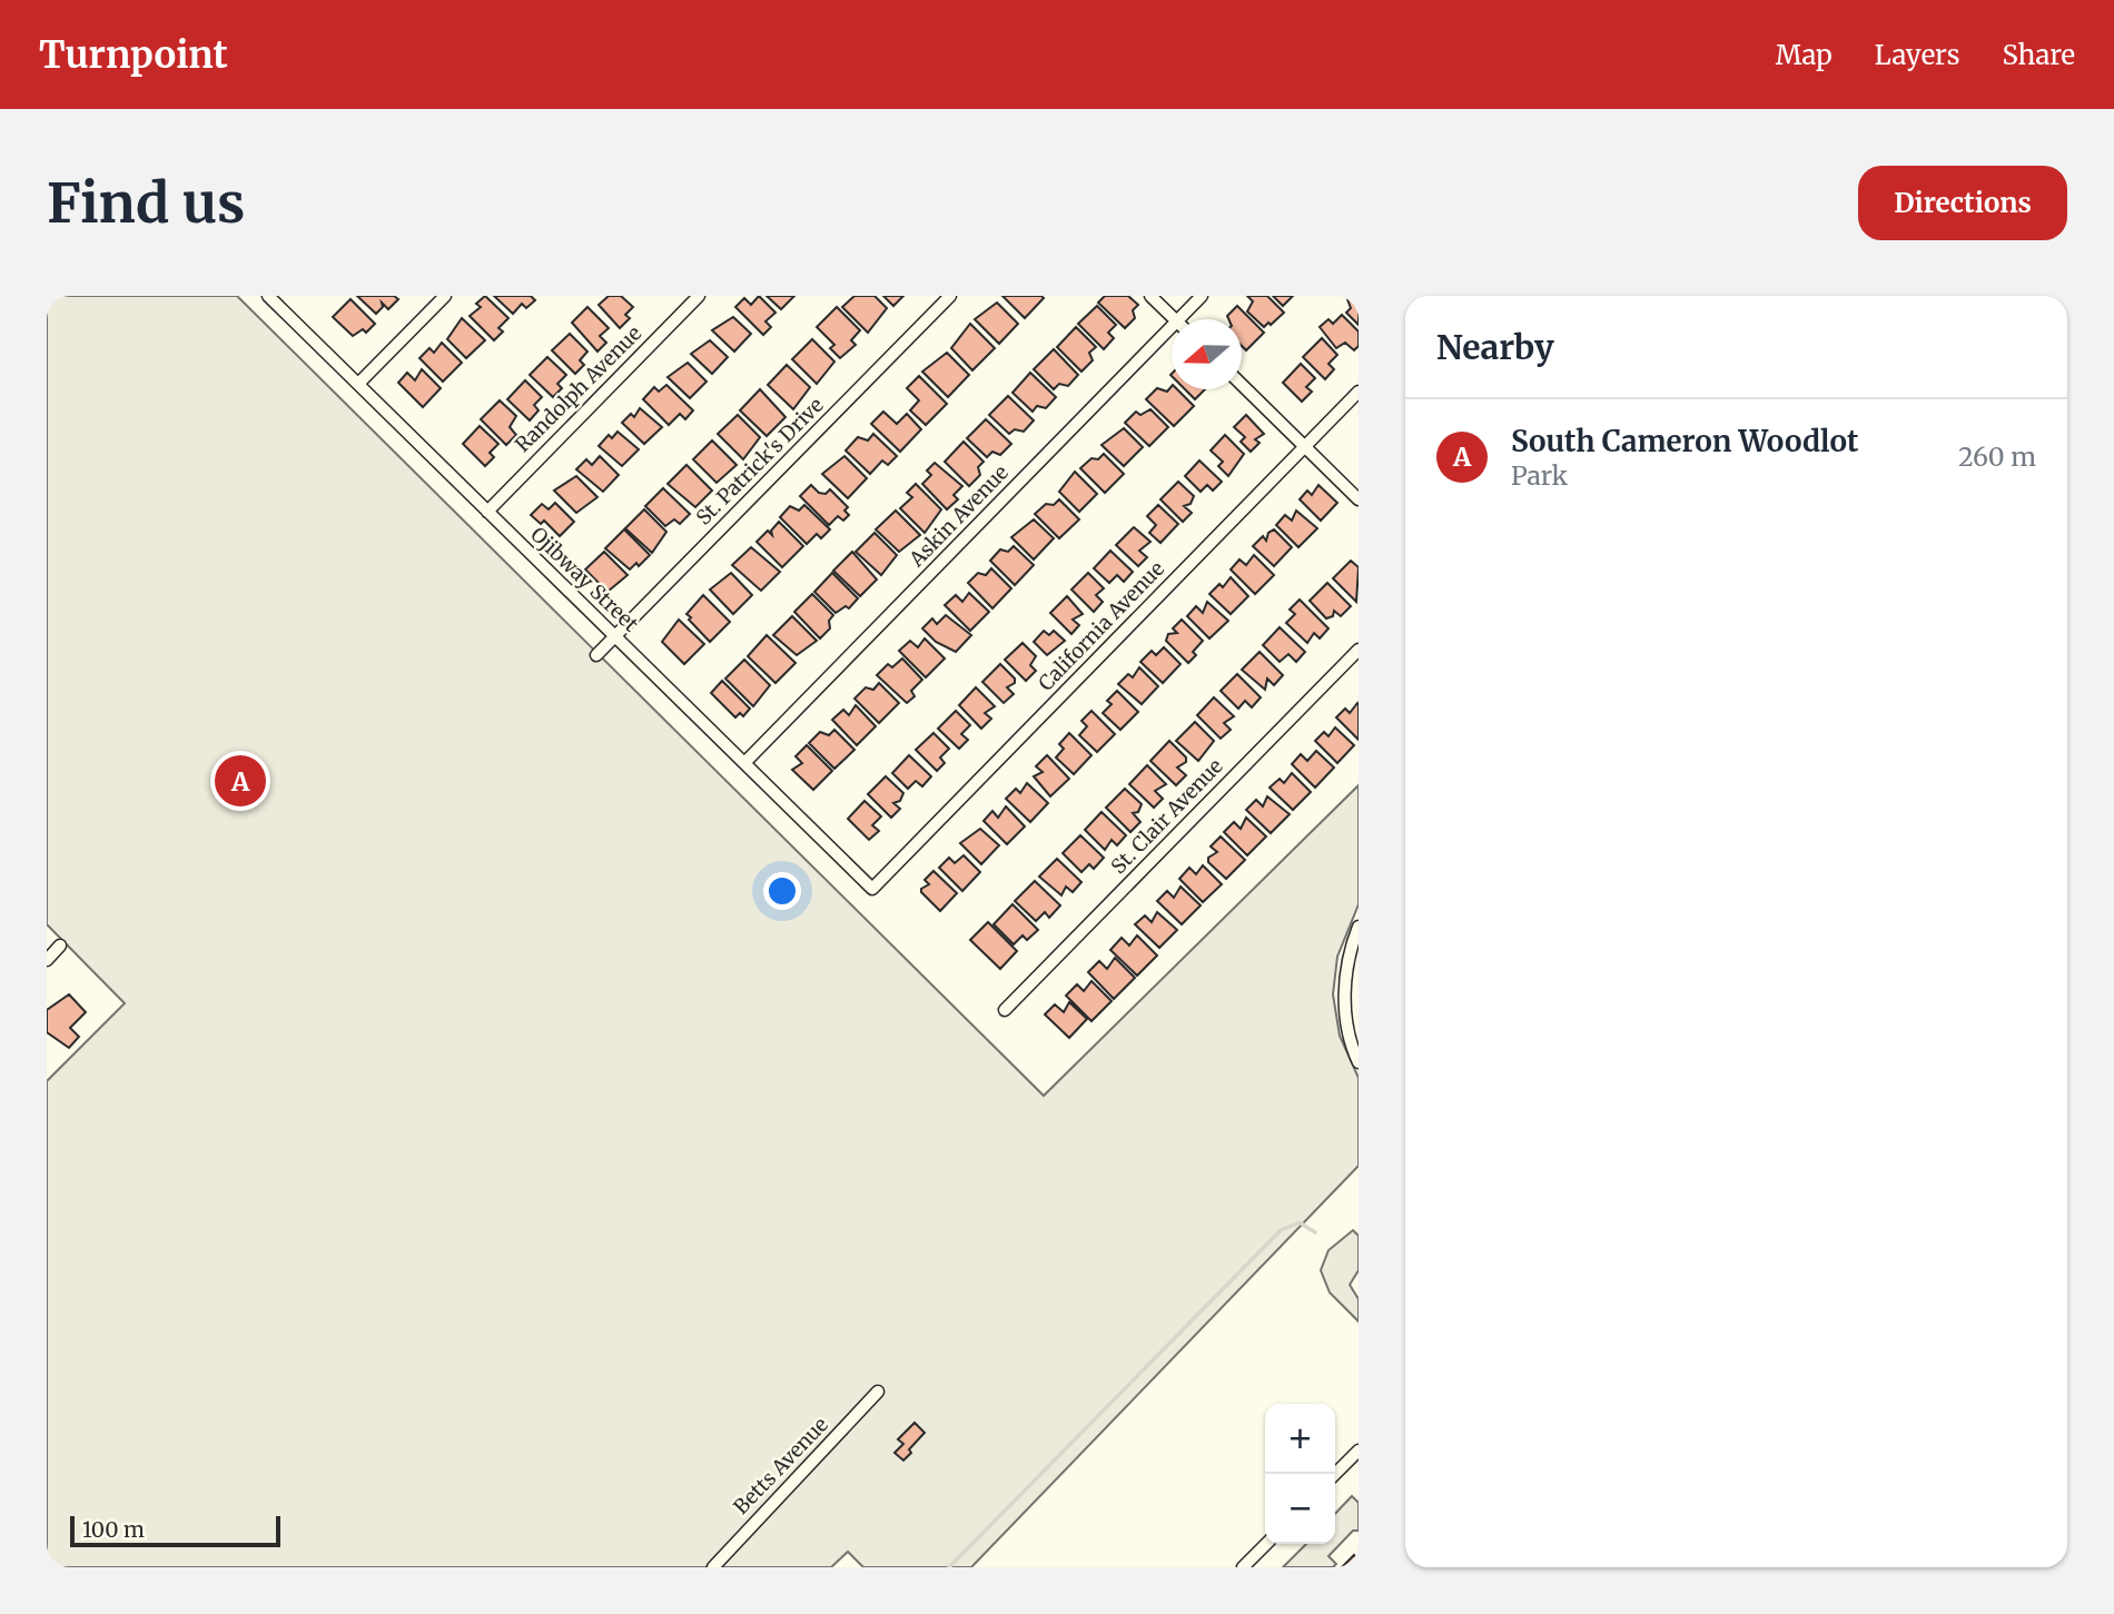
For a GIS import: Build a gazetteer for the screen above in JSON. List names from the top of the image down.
{
  "streets": {
    "street": [
      "Randolph Avenue",
      "St. Patrick's Drive",
      "Askin Avenue",
      "Ojibway Street",
      "California Avenue",
      "St. Clair Avenue",
      "Betts Avenue"
    ]
  },
  "crossings": [
    ["Randolph Avenue", "Ojibway Street"],
    ["St. Patrick's Drive", "Ojibway Street"],
    ["Askin Avenue", "Ojibway Street"],
    ["Ojibway Street", "California Avenue"]
  ],
  "scale_bar": "100 m",
  "north": "left",
  "page": {
    "header": "Turnpoint",
    "nav": ["Map", "Layers", "Share"],
    "buttons": "Directions",
    "title": "Find us",
    "heading": "Nearby",
    "list": [
      {
        "mark": "A",
        "name": "South Cameron Woodlot",
        "note": "Park",
        "value": "260 m"
      }
    ],
    "pins": "A",
    "map_buttons": ["+", "−"],
    "scale": "100 m"
  }
}
